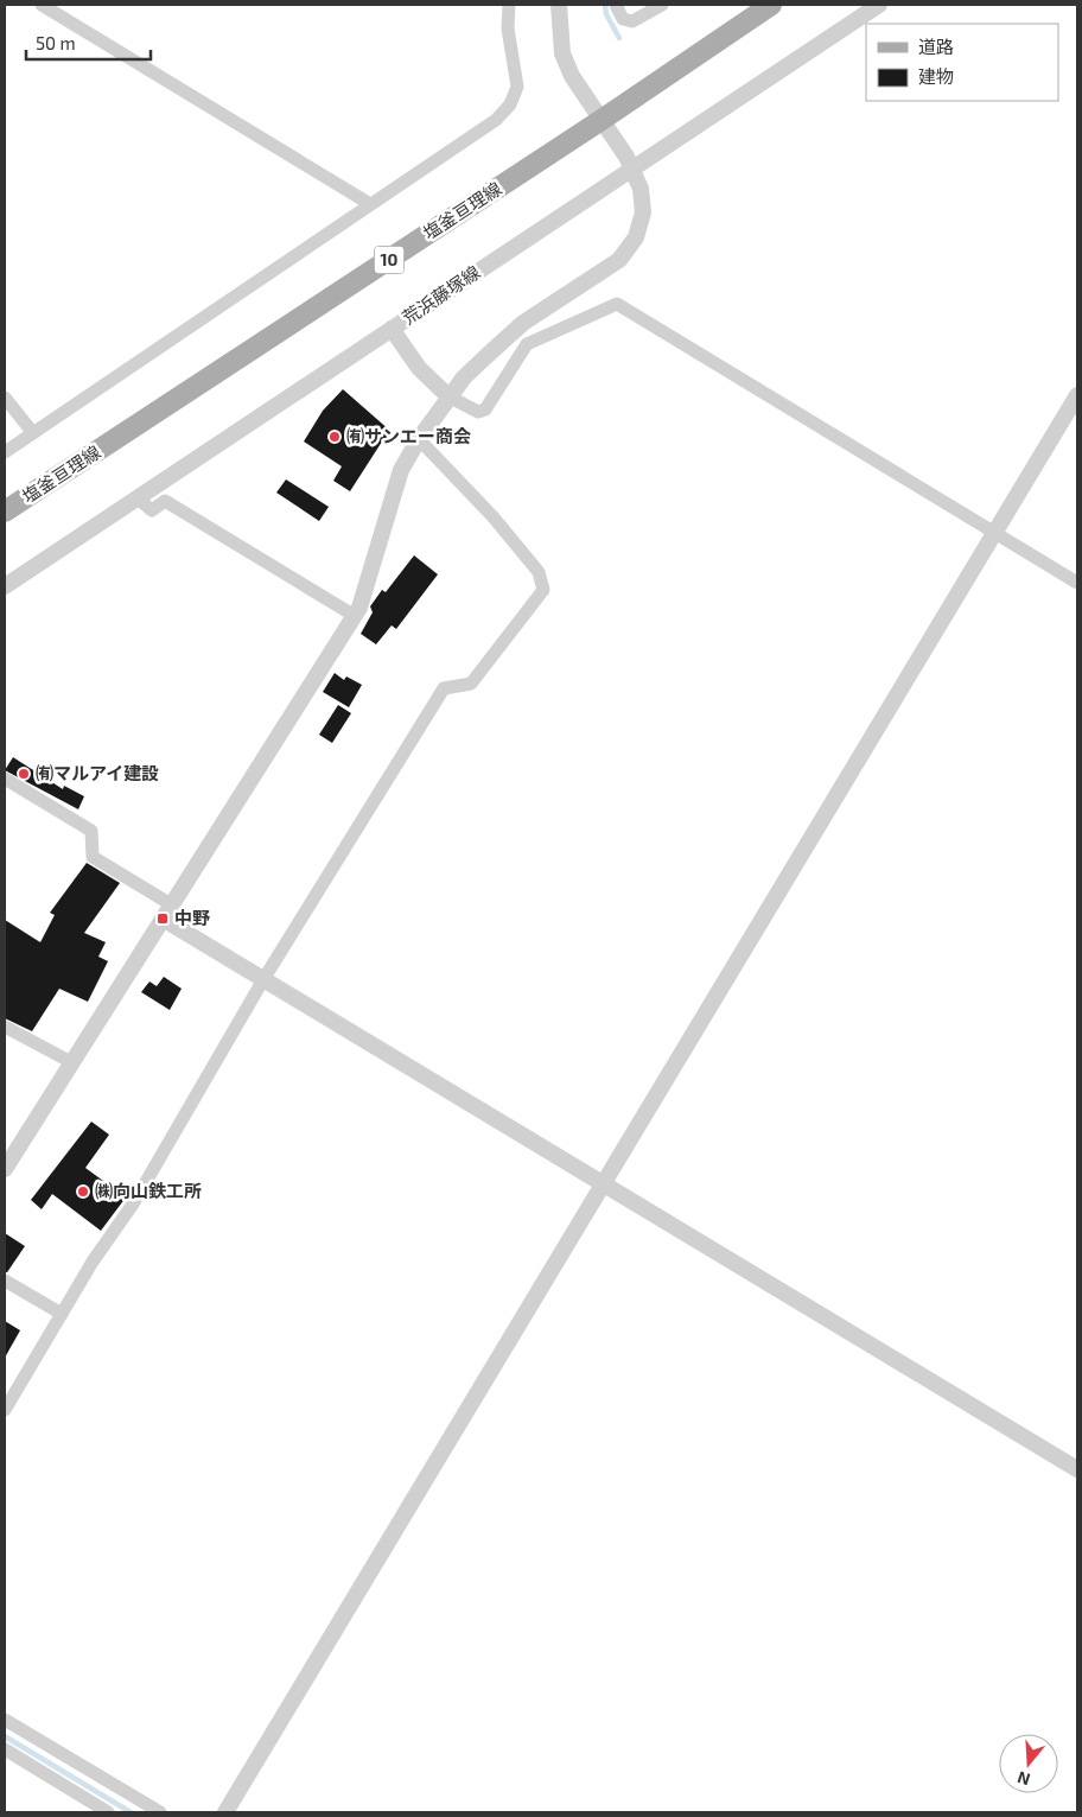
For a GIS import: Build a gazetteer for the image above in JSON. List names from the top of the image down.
{
  "streets": {
    "main road": ["塩釜亘理線", "10"],
    "street": ["荒浜藤塚線"]
  },
  "places": {
    "other": ["㈲サンエー商会", "㈲マルアイ建設", "㈱向山鉄工所"],
    "transit": ["中野"]
  },
  "legend": ["道路", "建物"],
  "scale_bar": "50 m",
  "north": "bottom"
}
